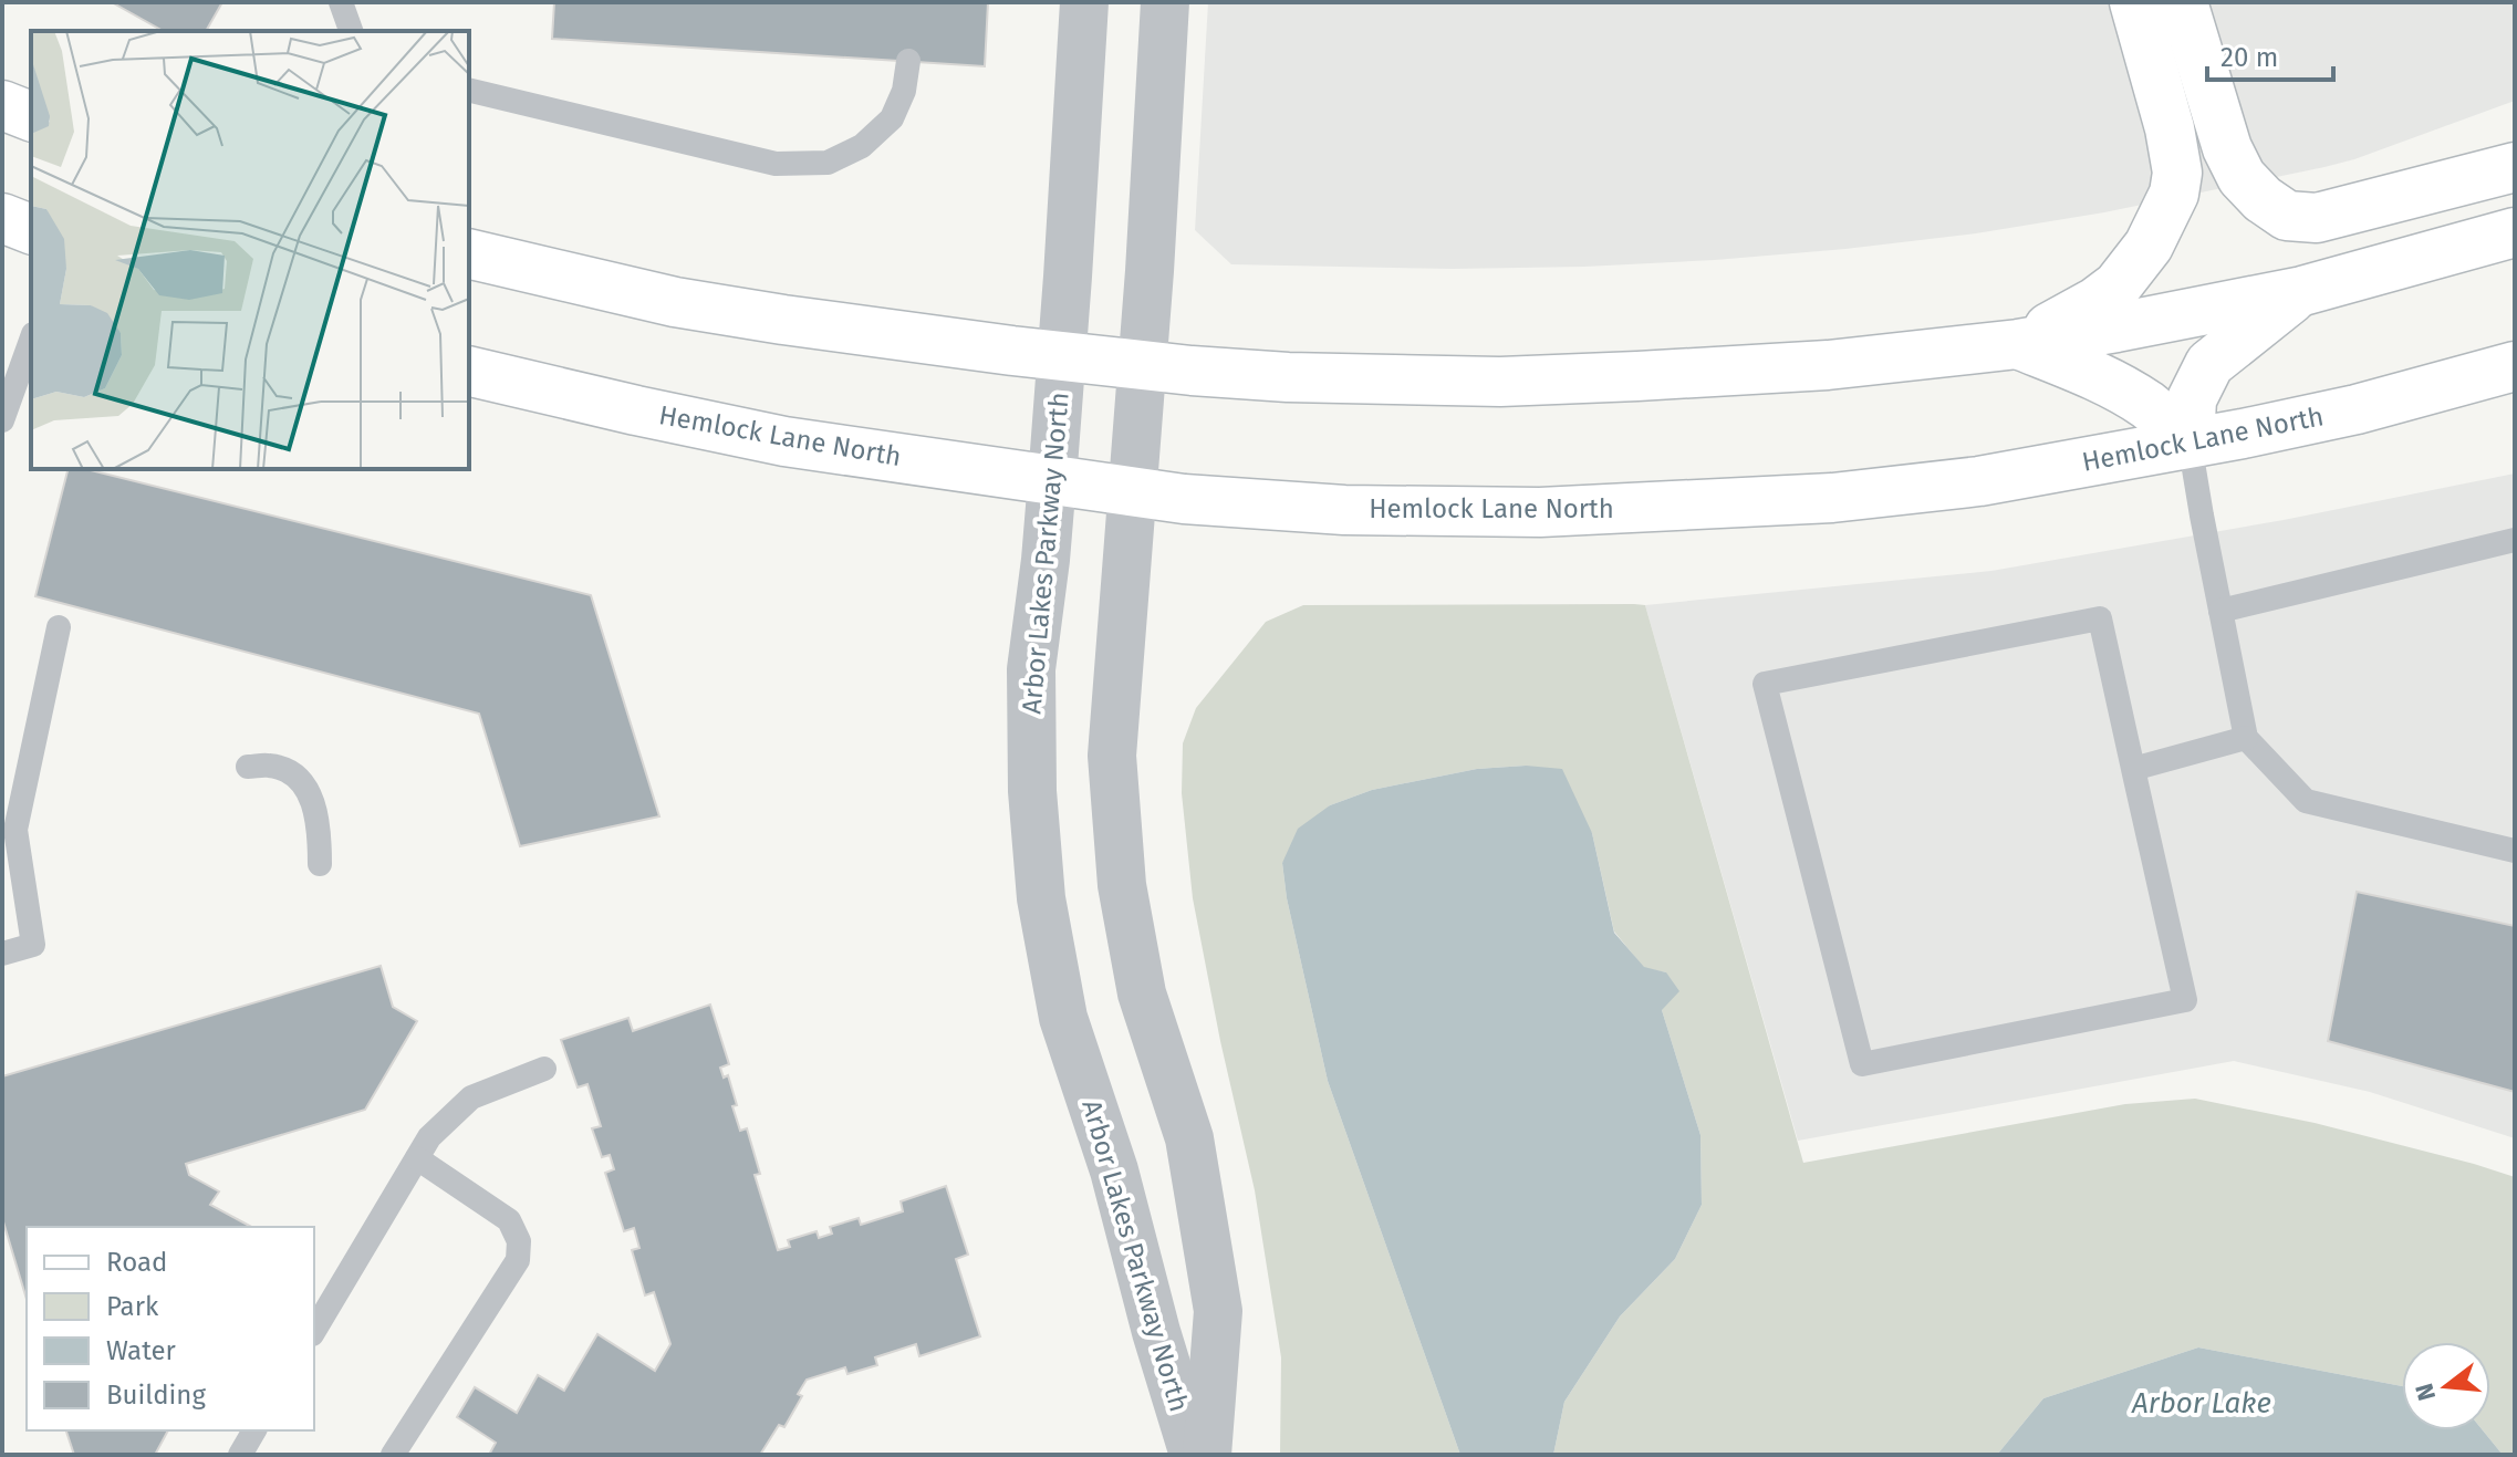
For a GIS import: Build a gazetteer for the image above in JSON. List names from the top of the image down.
{
  "streets": {
    "main road": ["Hemlock Lane North"],
    "street": ["Arbor Lakes Parkway North"]
  },
  "crossings": [
    ["Hemlock Lane North", "Arbor Lakes Parkway North"]
  ],
  "water": ["Arbor Lake"],
  "legend": [
    "Road",
    "Park",
    "Water",
    "Building"
  ],
  "scale_bar": "20 m",
  "north": "left"
}
